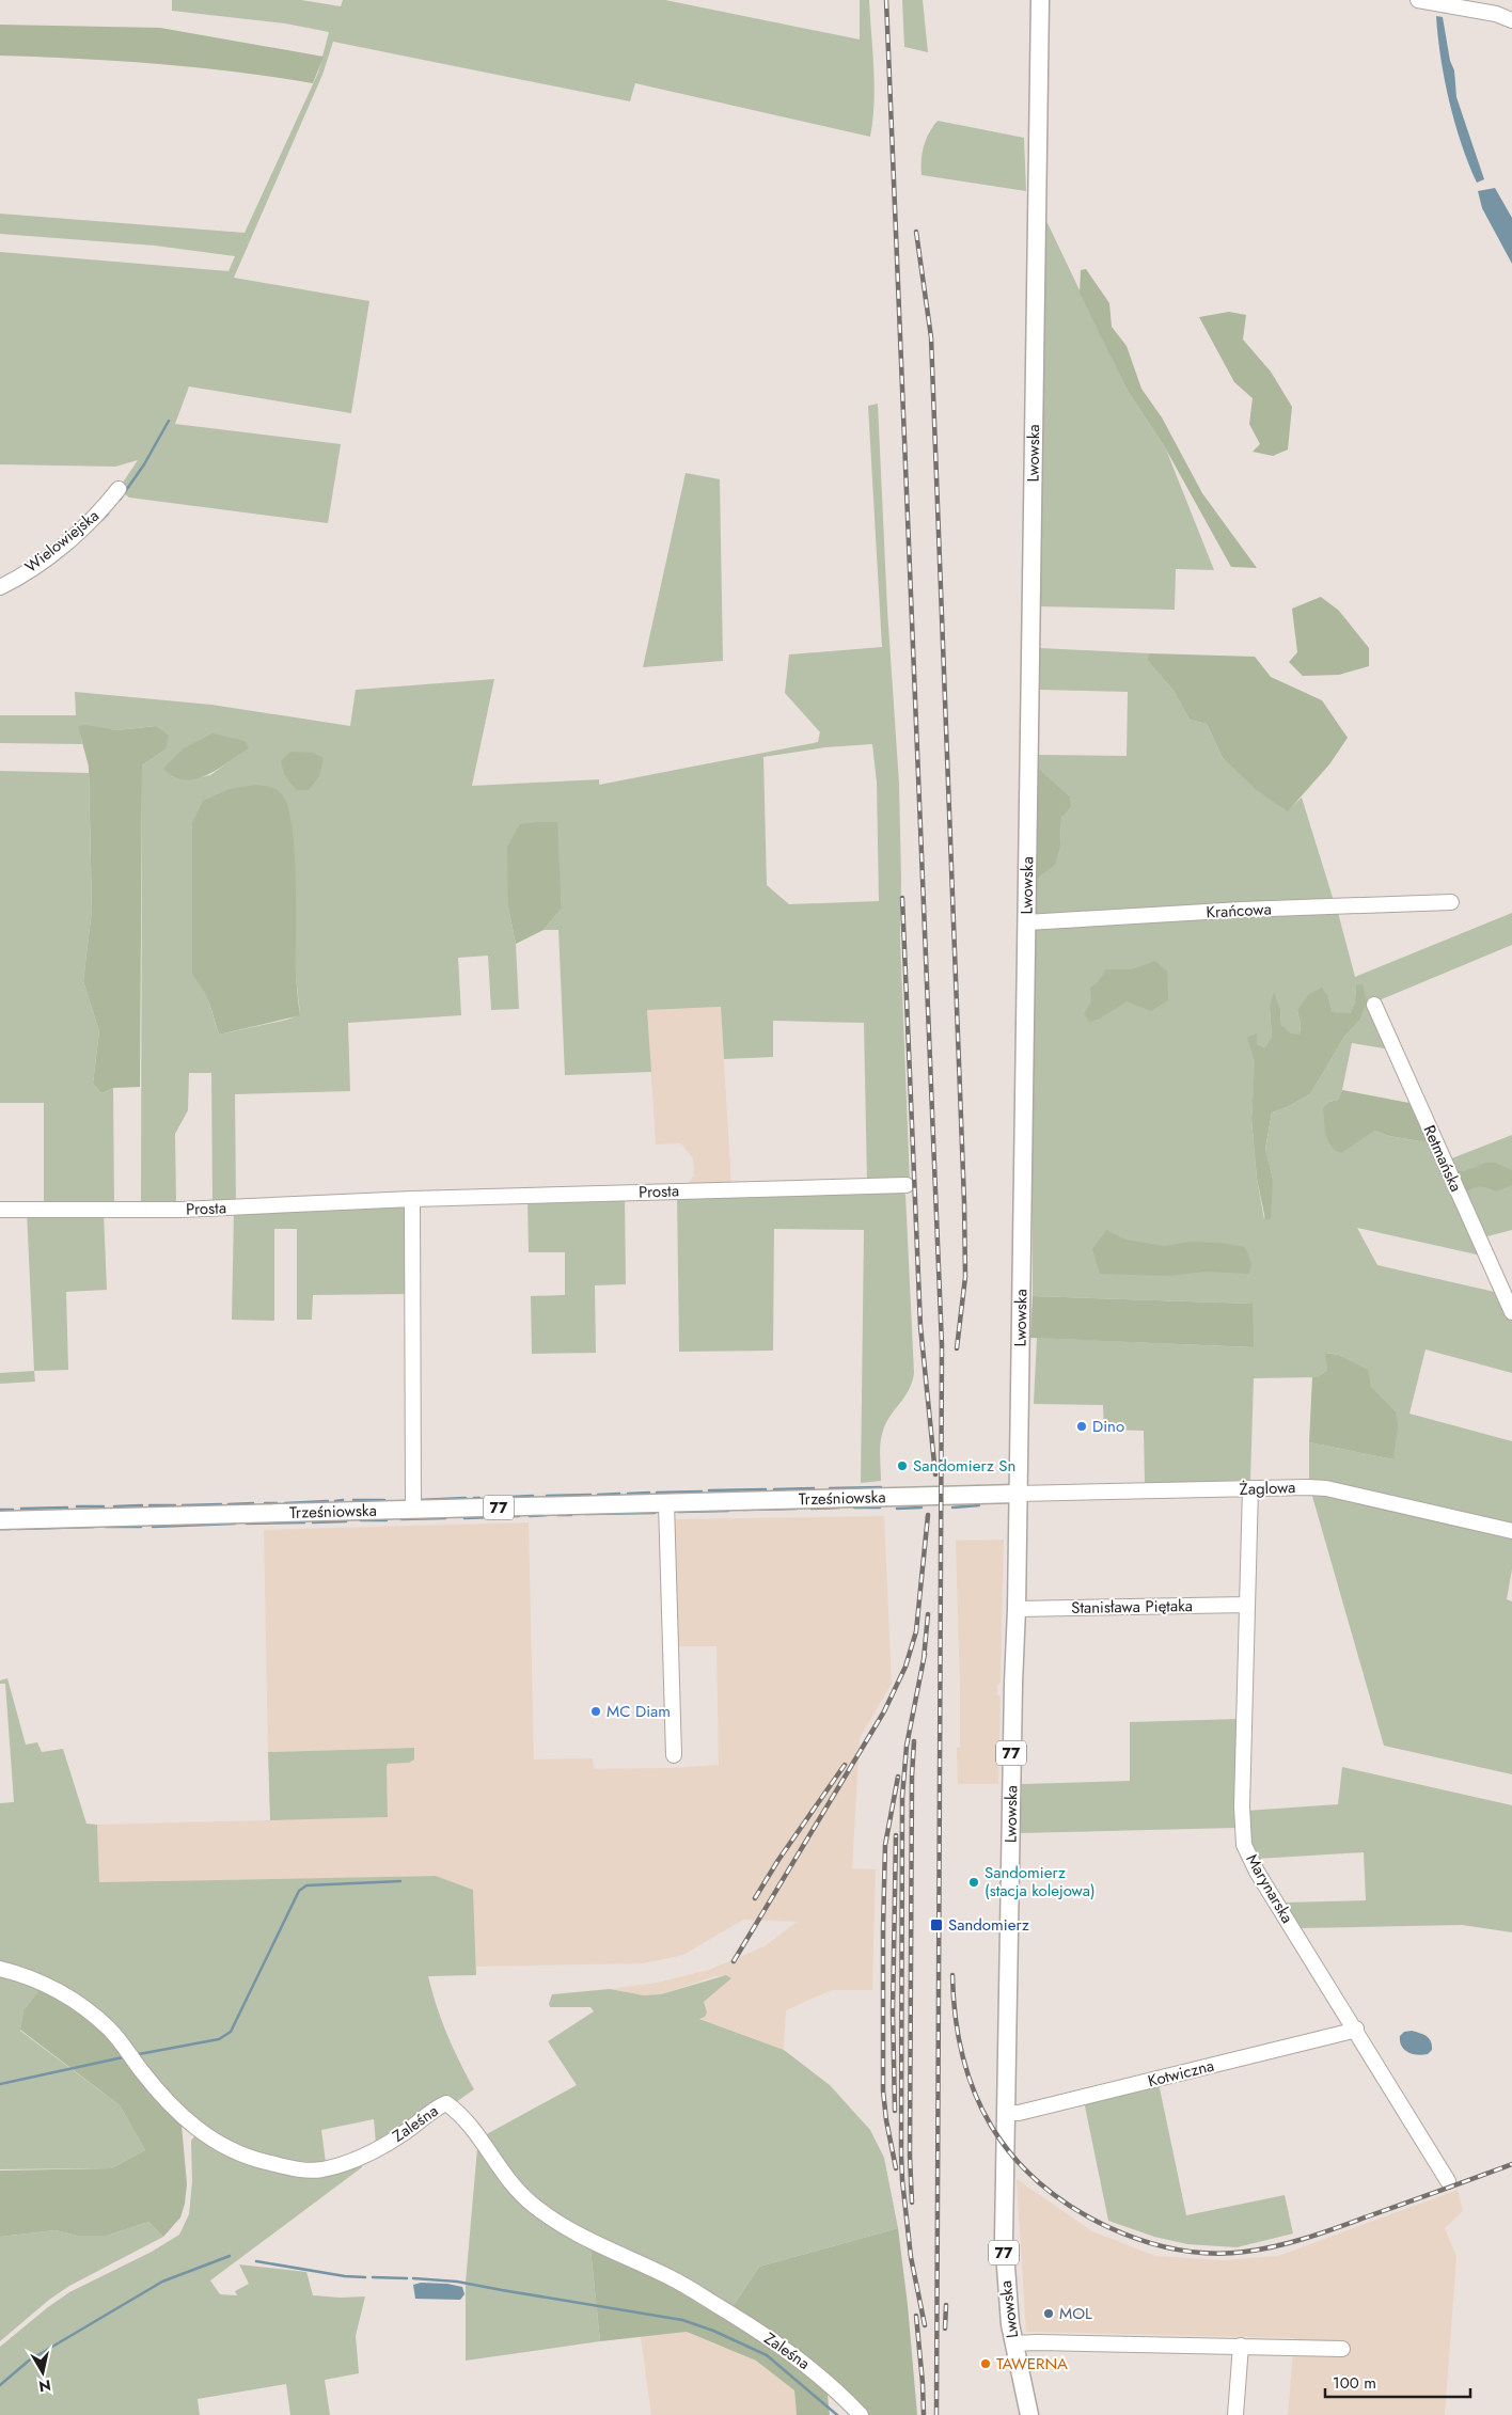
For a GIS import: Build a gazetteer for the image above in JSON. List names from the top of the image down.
{
  "streets": {
    "main road": ["Lwowska", "Trześniowska", "77"],
    "street": [
      "Wielowiejska",
      "Krańcowa",
      "Retmańska",
      "Prosta",
      "Żaglowa",
      "Stanisława Piętaka",
      "Marynarska",
      "Kotwiczna",
      "Zaleśna"
    ]
  },
  "crossings": [
    ["Lwowska", "Krańcowa"],
    ["Lwowska", "Żaglowa"],
    ["Lwowska", "Trześniowska"],
    ["Lwowska", "Stanisława Piętaka"],
    ["Lwowska", "Kotwiczna"],
    ["Żaglowa", "Trześniowska"],
    ["Żaglowa", "Marynarska"],
    ["Stanisława Piętaka", "Marynarska"],
    ["Marynarska", "Kotwiczna"]
  ],
  "places": {
    "other": [
      "Dino",
      "Sandomierz Sn",
      "MC Diam",
      "Sandomierz (stacja kolejowa)",
      "MOL",
      "TAWERNA"
    ],
    "transit": ["Sandomierz"]
  },
  "scale_bar": "100 m",
  "north": "bottom"
}
